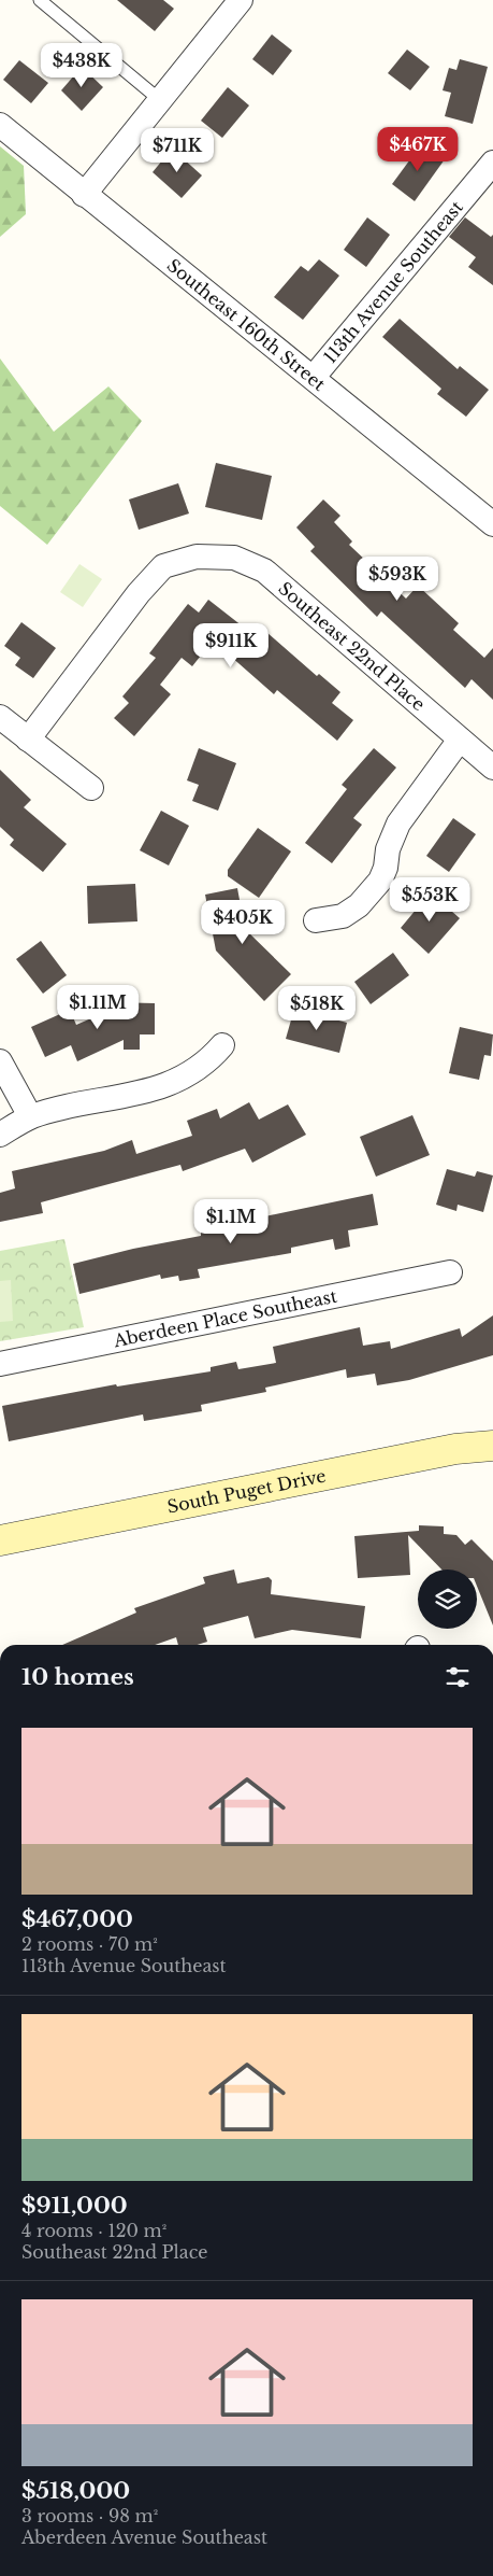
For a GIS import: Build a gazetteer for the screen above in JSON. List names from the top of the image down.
{
  "streets": {
    "street": [
      "113th Avenue Southeast",
      "Southeast 160th Street",
      "Southeast 22nd Place",
      "Aberdeen Place Southeast",
      "South Puget Drive"
    ]
  },
  "crossings": [
    ["113th Avenue Southeast", "Southeast 160th Street"]
  ],
  "page": {
    "price": [
      "$438K",
      "$467K",
      "$711K",
      "$593K",
      "$911K",
      "$553K",
      "$405K",
      "$1.11M",
      "$518K",
      "$1.1M"
    ],
    "heading": "10 homes",
    "list": [
      {
        "name": "$467,000",
        "note": "2 rooms · 70 m² · 113th Avenue Southeast"
      },
      {
        "name": "$911,000",
        "note": "4 rooms · 120 m² · Southeast 22nd Place"
      },
      {
        "name": "$518,000",
        "note": "3 rooms · 98 m² · Aberdeen Avenue Southeast"
      }
    ]
  }
}
